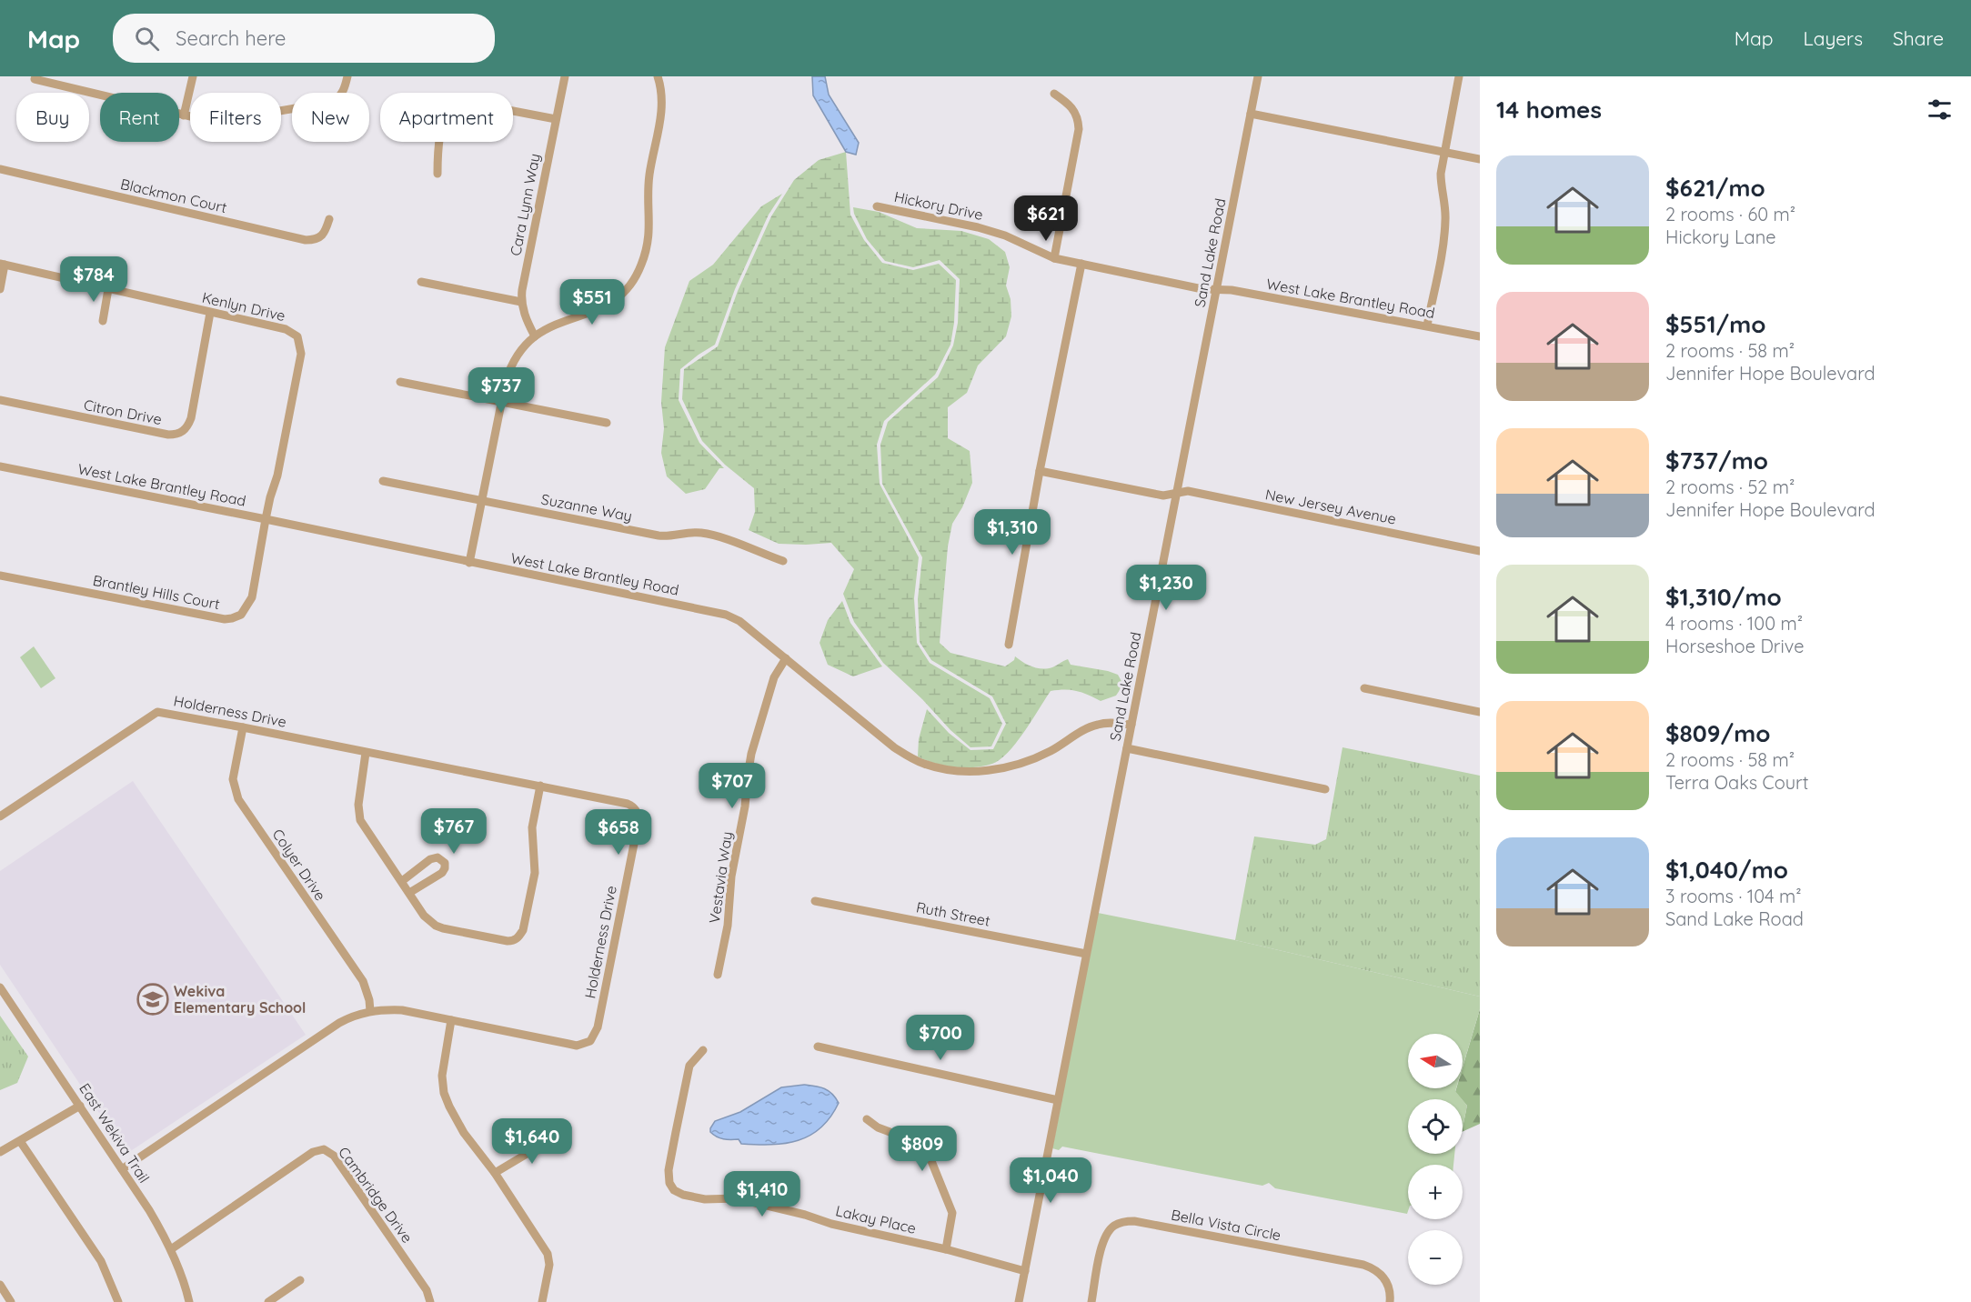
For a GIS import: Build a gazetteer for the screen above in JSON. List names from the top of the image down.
{
  "streets": {
    "street": [
      "Blackmon Court",
      "Cara Lynn Way",
      "Hickory Drive",
      "Sand Lake Road",
      "West Lake Brantley Road",
      "Kenlyn Drive",
      "Citron Drive",
      "New Jersey Avenue",
      "Suzanne Way",
      "Brantley Hills Court",
      "Holderness Drive",
      "Colyer Drive",
      "Vestavia Way",
      "Ruth Street",
      "East Wekiva Trail",
      "Cambridge Drive",
      "Lakay Place",
      "Bella Vista Circle"
    ]
  },
  "crossings": [
    ["Hickory Drive", "Sand Lake Road"],
    ["Hickory Drive", "West Lake Brantley Road"],
    ["Sand Lake Road", "West Lake Brantley Road"],
    ["Sand Lake Road", "New Jersey Avenue"],
    ["Sand Lake Road", "Ruth Street"],
    ["Sand Lake Road", "Lakay Place"],
    ["West Lake Brantley Road", "Kenlyn Drive"],
    ["West Lake Brantley Road", "Brantley Hills Court"],
    ["West Lake Brantley Road", "Vestavia Way"],
    ["Kenlyn Drive", "Citron Drive"],
    ["Kenlyn Drive", "Brantley Hills Court"],
    ["Holderness Drive", "Colyer Drive"],
    ["Holderness Drive", "East Wekiva Trail"],
    ["East Wekiva Trail", "Cambridge Drive"]
  ],
  "places": {
    "school or university": ["Wekiva Elementary School"]
  },
  "north": "left",
  "page": {
    "header": "Map",
    "search": "Search here",
    "nav": ["Map", "Layers", "Share"],
    "heading": "14 homes",
    "chip": [
      "Buy",
      "Rent",
      "Filters",
      "New",
      "Apartment"
    ],
    "list": [
      {
        "name": "$621/mo",
        "note": "2 rooms · 60 m² · Hickory Lane"
      },
      {
        "name": "$551/mo",
        "note": "2 rooms · 58 m² · Jennifer Hope Boulevard"
      },
      {
        "name": "$737/mo",
        "note": "2 rooms · 52 m² · Jennifer Hope Boulevard"
      },
      {
        "name": "$1,310/mo",
        "note": "4 rooms · 100 m² · Horseshoe Drive"
      },
      {
        "name": "$809/mo",
        "note": "2 rooms · 58 m² · Terra Oaks Court"
      },
      {
        "name": "$1,040/mo",
        "note": "3 rooms · 104 m² · Sand Lake Road"
      }
    ],
    "price": [
      "$621",
      "$784",
      "$551",
      "$737",
      "$1,310",
      "$1,230",
      "$707",
      "$767",
      "$658",
      "$700",
      "$1,640",
      "$809",
      "$1,040",
      "$1,410"
    ],
    "map_buttons": ["+", "−"]
  }
}
